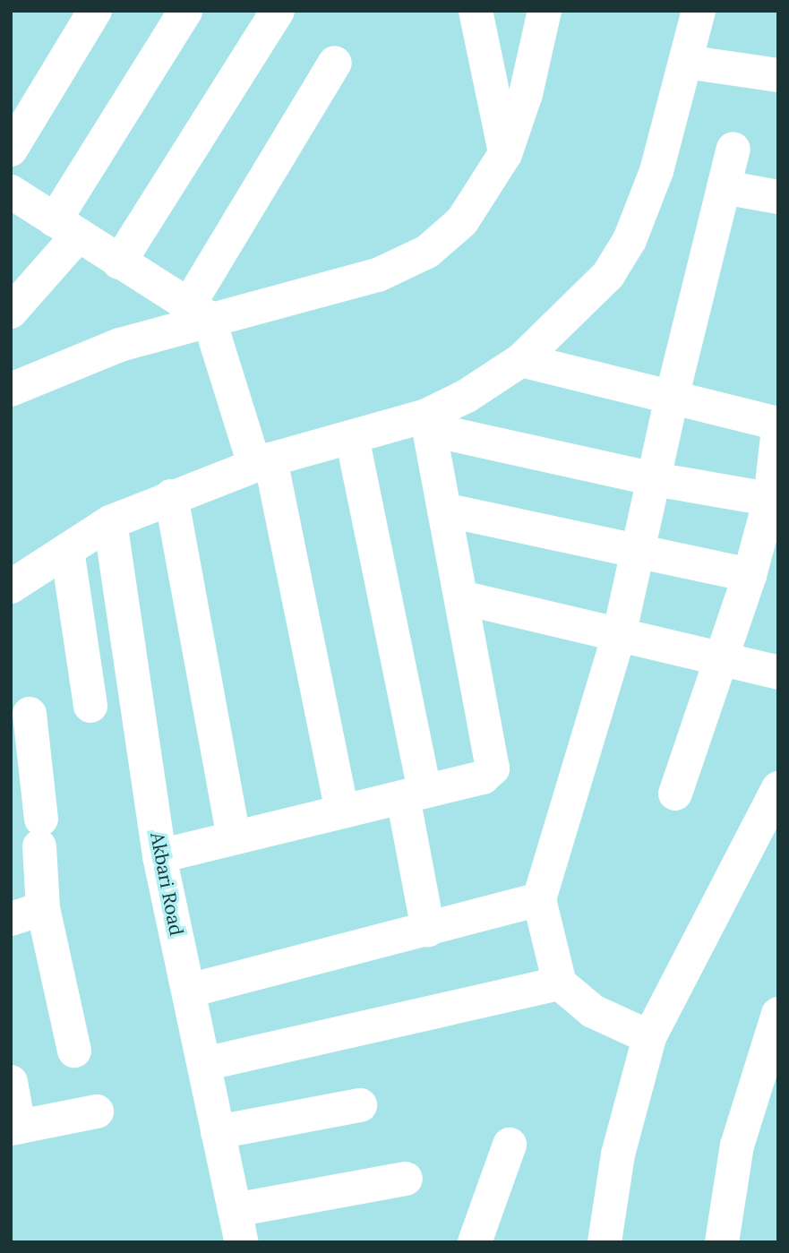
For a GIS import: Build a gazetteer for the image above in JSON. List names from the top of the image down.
{
  "streets": {
    "street": ["Akbari Road"]
  }
}
